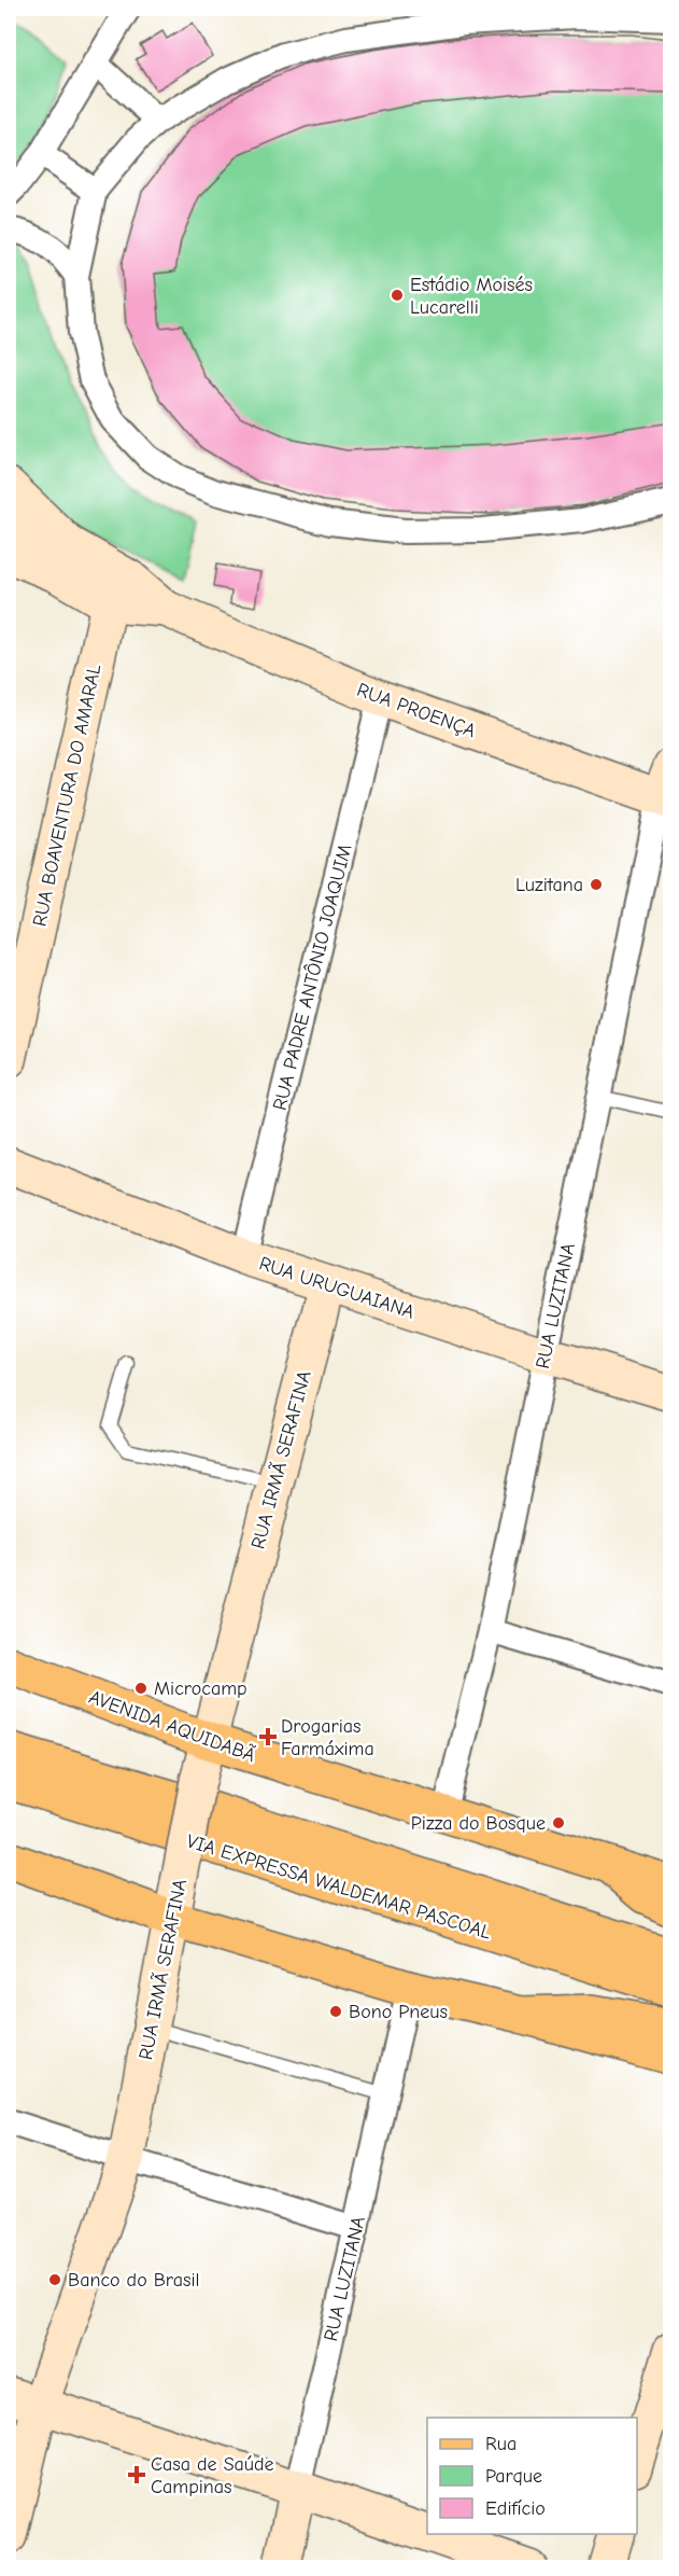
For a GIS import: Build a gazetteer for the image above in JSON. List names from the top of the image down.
{
  "streets": {
    "main road": [
      "RUA PROENÇA",
      "RUA BOAVENTURA DO AMARAL",
      "RUA URUGUAIANA",
      "RUA LUZITANA",
      "RUA IRMÃ SERAFINA",
      "AVENIDA AQUIDABÃ",
      "VIA EXPRESSA WALDEMAR PASCOAL"
    ],
    "street": ["RUA PADRE ANTÔNIO JOAQUIM"]
  },
  "crossings": [
    ["RUA PROENÇA", "RUA BOAVENTURA DO AMARAL"],
    ["RUA PROENÇA", "RUA PADRE ANTÔNIO JOAQUIM"],
    ["RUA PROENÇA", "RUA LUZITANA"],
    ["RUA PADRE ANTÔNIO JOAQUIM", "RUA URUGUAIANA"],
    ["RUA URUGUAIANA", "RUA LUZITANA"],
    ["RUA URUGUAIANA", "RUA IRMÃ SERAFINA"],
    ["RUA LUZITANA", "AVENIDA AQUIDABÃ"],
    ["RUA IRMÃ SERAFINA", "AVENIDA AQUIDABÃ"]
  ],
  "places": {
    "other": [
      "Estádio Moisés Lucarelli",
      "Luzitana",
      "Microcamp",
      "Pizza do Bosque",
      "Bono Pneus",
      "Banco do Brasil"
    ],
    "health": ["Drogarias Farmáxima", "Casa de Saúde Campinas"]
  },
  "legend": ["Rua", "Parque", "Edifício"]
}
